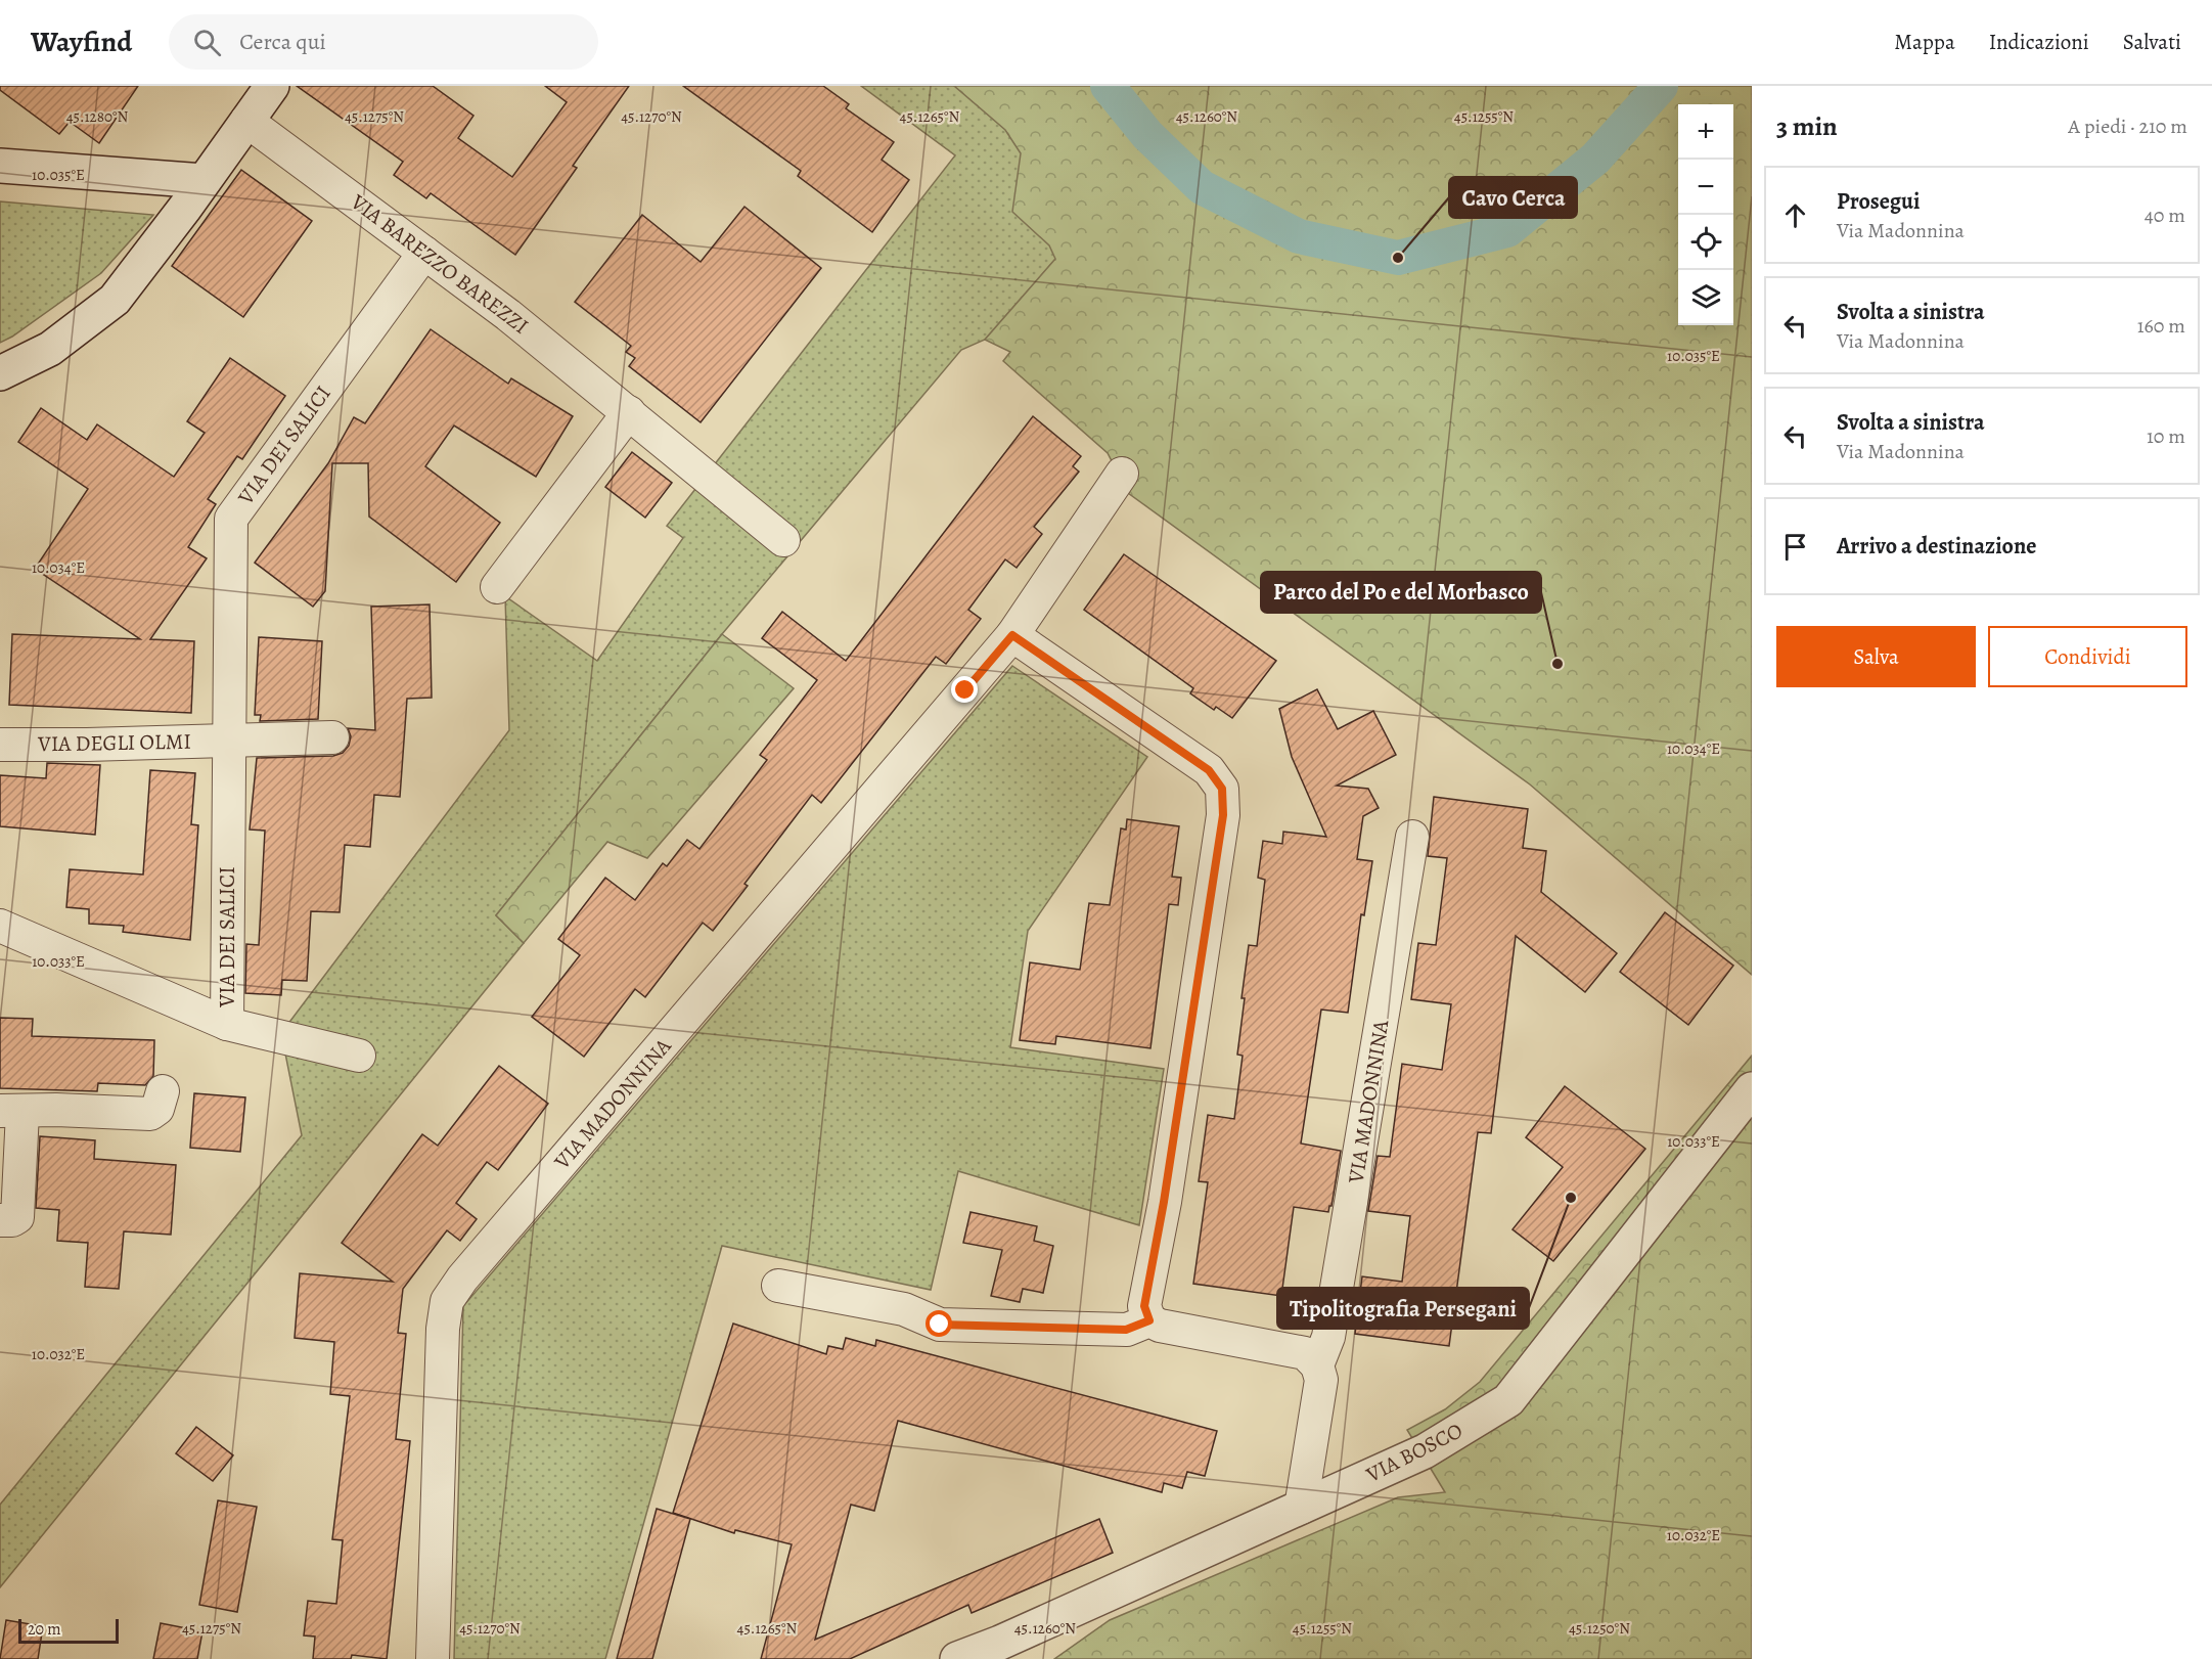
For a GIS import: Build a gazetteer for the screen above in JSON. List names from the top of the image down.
{
  "streets": {
    "street": [
      "VIA BAREZZO BAREZZI",
      "VIA DEI SALICI",
      "VIA DEGLI OLMI",
      "VIA MADONNINA",
      "VIA BOSCO"
    ]
  },
  "crossings": [
    ["VIA BAREZZO BAREZZI", "VIA DEI SALICI"],
    ["VIA DEI SALICI", "VIA DEGLI OLMI"],
    ["VIA MADONNINA", "VIA BOSCO"]
  ],
  "places": ["Cavo Cerca", "Parco del Po e del Morbasco", "Tipolitografia Persegani"],
  "scale_bar": "20 m",
  "page": {
    "header": "Wayfind",
    "search": "Cerca qui",
    "nav": ["Mappa", "Indicazioni", "Salvati"],
    "heading": ["3 min", "A piedi · 210 m"],
    "map_buttons": ["+", "−"],
    "list": [
      ["Prosegui", "Via Madonnina", "40 m"],
      ["Svolta a sinistra", "Via Madonnina", "160 m"],
      ["Svolta a sinistra", "Via Madonnina", "10 m"],
      "Arrivo a destinazione"
    ],
    "buttons": ["Salva", "Condividi"],
    "scale": "20 m"
  },
  "coordinates": [
    "45.1280°N",
    "45.1275°N",
    "45.1270°N",
    "45.1265°N",
    "45.1260°N",
    "45.1255°N",
    "10.035°E",
    "10.034°E",
    "10.033°E",
    "10.032°E",
    "45.1250°N"
  ]
}
